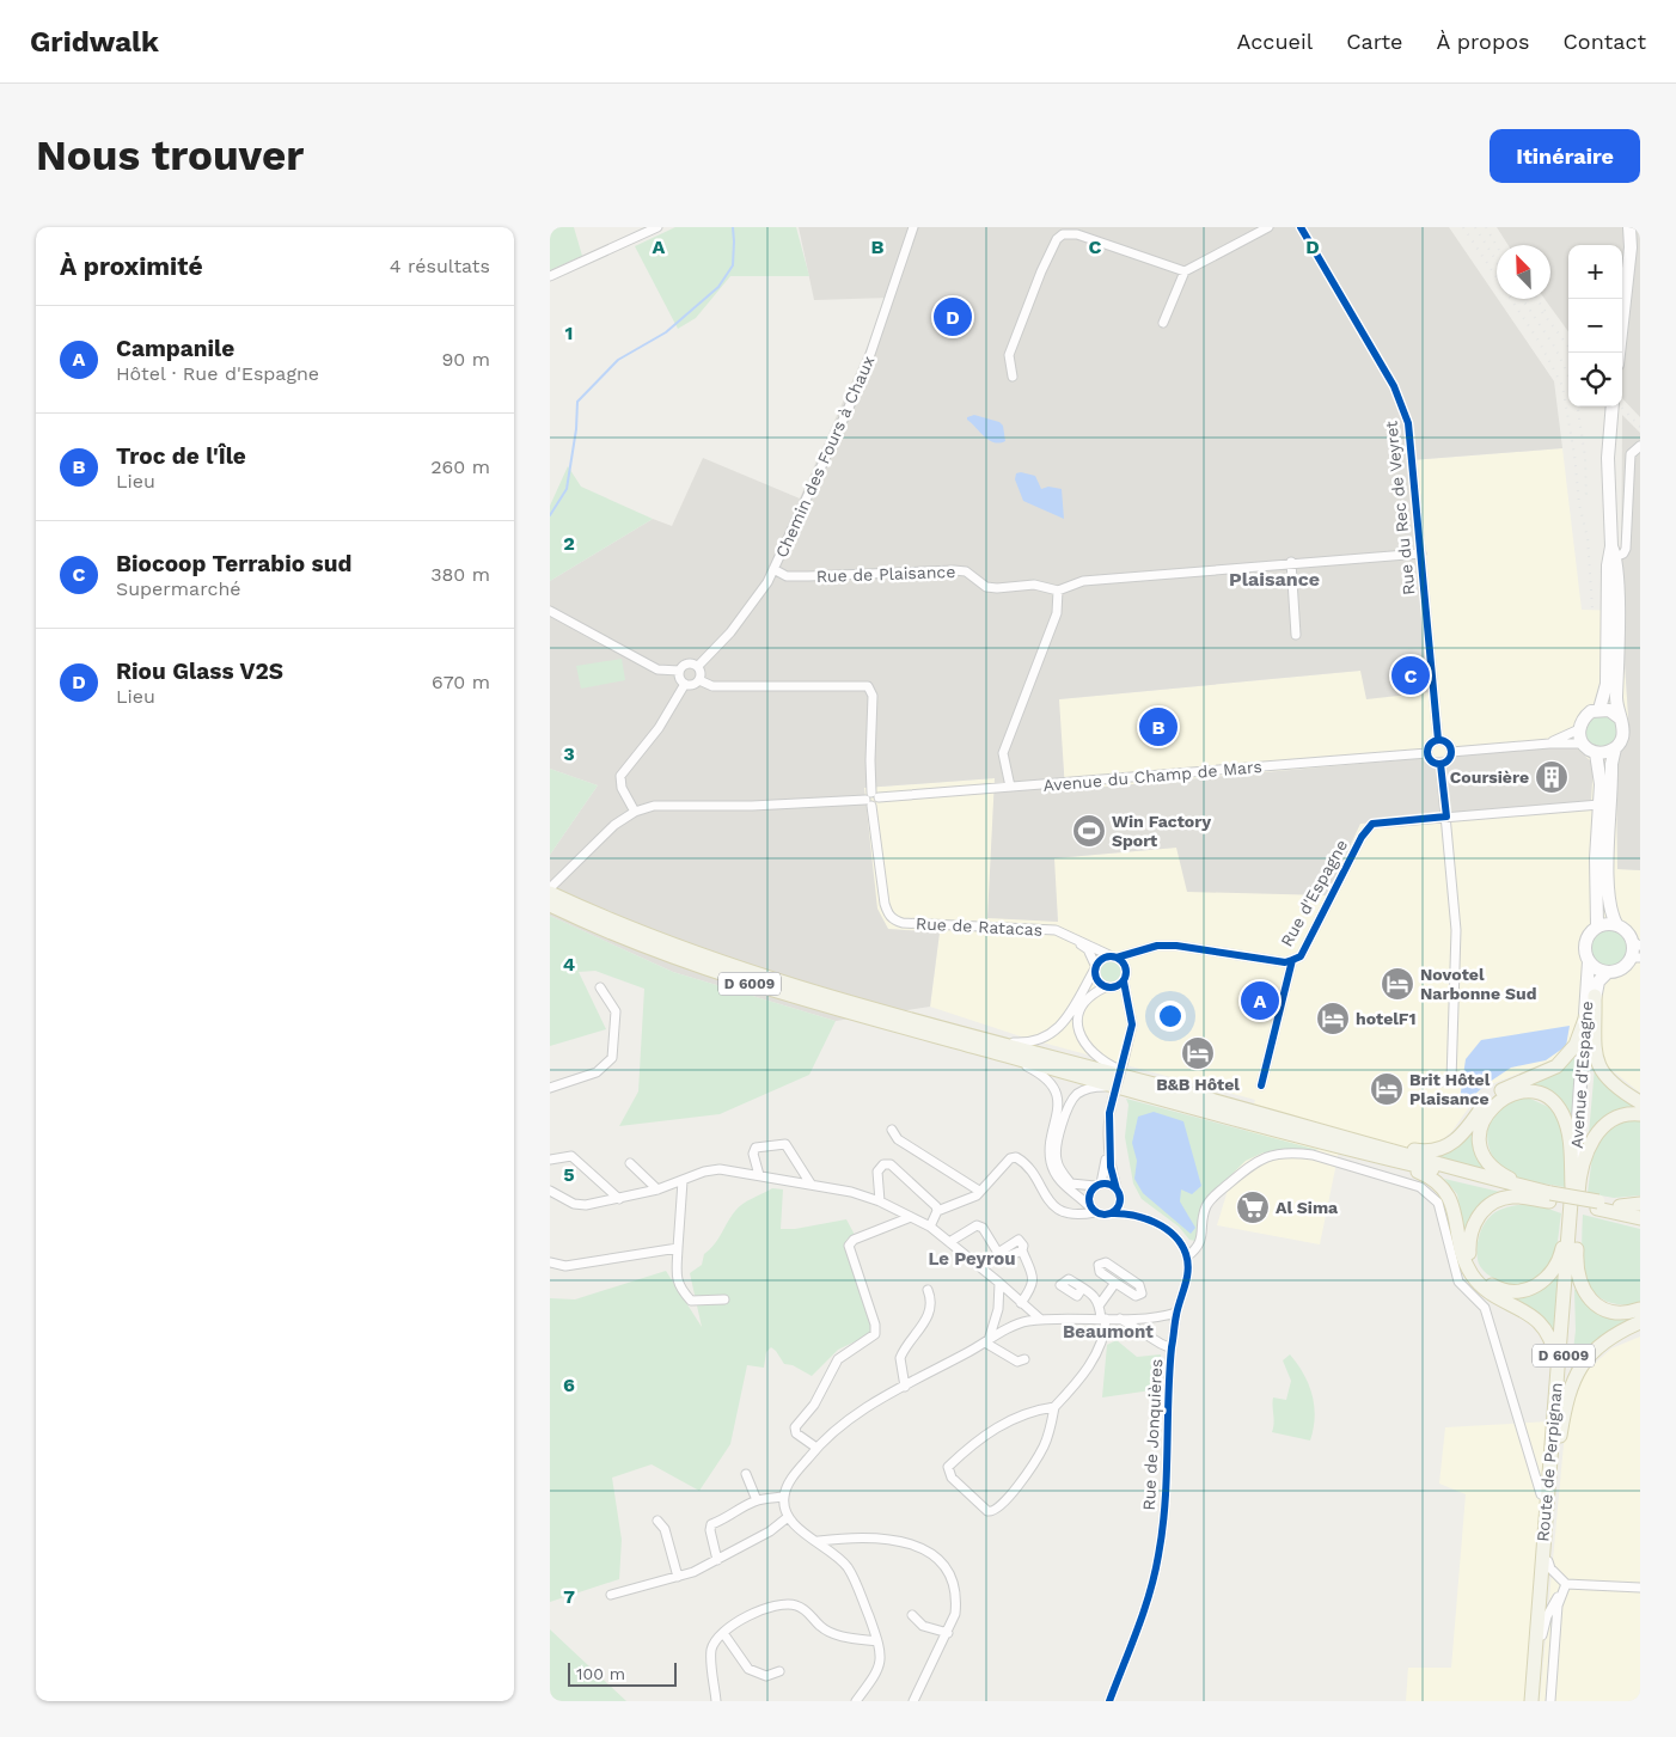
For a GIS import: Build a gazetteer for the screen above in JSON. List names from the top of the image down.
{
  "streets": {
    "main road": ["D 6009", "Avenue d'Espagne", "Route de Perpignan"],
    "street": [
      "Chemin des Fours à Chaux",
      "Rue du Rec de Veyret",
      "Rue de Plaisance",
      "Avenue du Champ de Mars",
      "Rue d'Espagne",
      "Rue de Ratacas",
      "Rue de Jonquières"
    ]
  },
  "crossings": [
    ["Chemin des Fours à Chaux", "Rue de Plaisance"],
    ["Chemin des Fours à Chaux", "Rue de Ratacas"],
    ["Rue du Rec de Veyret", "Avenue du Champ de Mars"],
    ["Avenue du Champ de Mars", "Rue de Ratacas"],
    ["D 6009", "Avenue d'Espagne"],
    ["D 6009", "Route de Perpignan"],
    ["Avenue d'Espagne", "Route de Perpignan"]
  ],
  "districts": ["Plaisance", "Le Peyrou", "Beaumont"],
  "places": {
    "building": ["Coursière"],
    "sports": ["Win Factory Sport"],
    "hotel": [
      "Novotel Narbonne Sud",
      "hotelF1",
      "B&B Hôtel",
      "Brit Hôtel Plaisance"
    ],
    "supermarket": ["Al Sima"]
  },
  "scale_bar": "100 m",
  "north": "top left",
  "page": {
    "header": "Gridwalk",
    "nav": [
      "Accueil",
      "Carte",
      "À propos",
      "Contact"
    ],
    "buttons": "Itinéraire",
    "title": "Nous trouver",
    "heading": ["À proximité", "4 résultats"],
    "map_buttons": ["+", "−"],
    "pins": [
      "D",
      "C",
      "B",
      "A"
    ],
    "list": [
      {
        "mark": "A",
        "name": "Campanile",
        "note": "Hôtel · Rue d'Espagne",
        "value": "90 m"
      },
      {
        "mark": "B",
        "name": "Troc de l'Île",
        "note": "Lieu",
        "value": "260 m"
      },
      {
        "mark": "C",
        "name": "Biocoop Terrabio sud",
        "note": "Supermarché",
        "value": "380 m"
      },
      {
        "mark": "D",
        "name": "Riou Glass V2S",
        "note": "Lieu",
        "value": "670 m"
      }
    ],
    "scale": "100 m"
  },
  "grid": {
    "columns": [
      "A",
      "B",
      "C",
      "D"
    ],
    "rows": [
      "1",
      "2",
      "3",
      "4",
      "5",
      "6",
      "7"
    ]
  }
}
